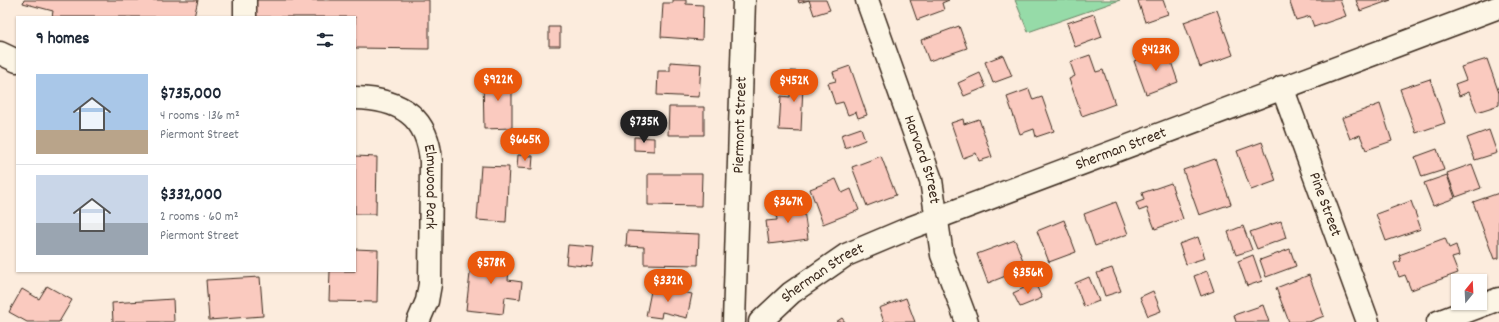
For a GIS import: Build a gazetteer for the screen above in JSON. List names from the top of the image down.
{
  "streets": {
    "street": [
      "Piermont Street",
      "Sherman Street",
      "Harvard Street",
      "Elmwood Park",
      "Pine Street"
    ]
  },
  "crossings": [
    ["Sherman Street", "Harvard Street"],
    ["Sherman Street", "Pine Street"]
  ],
  "north": "top",
  "page": {
    "heading": "9 homes",
    "price": [
      "$423K",
      "$922K",
      "$452K",
      "$735K",
      "$665K",
      "$367K",
      "$578K",
      "$356K",
      "$332K"
    ],
    "list": [
      {
        "name": "$735,000",
        "note": "4 rooms · 136 m² · Piermont Street"
      },
      {
        "name": "$332,000",
        "note": "2 rooms · 60 m² · Piermont Street"
      }
    ]
  }
}
